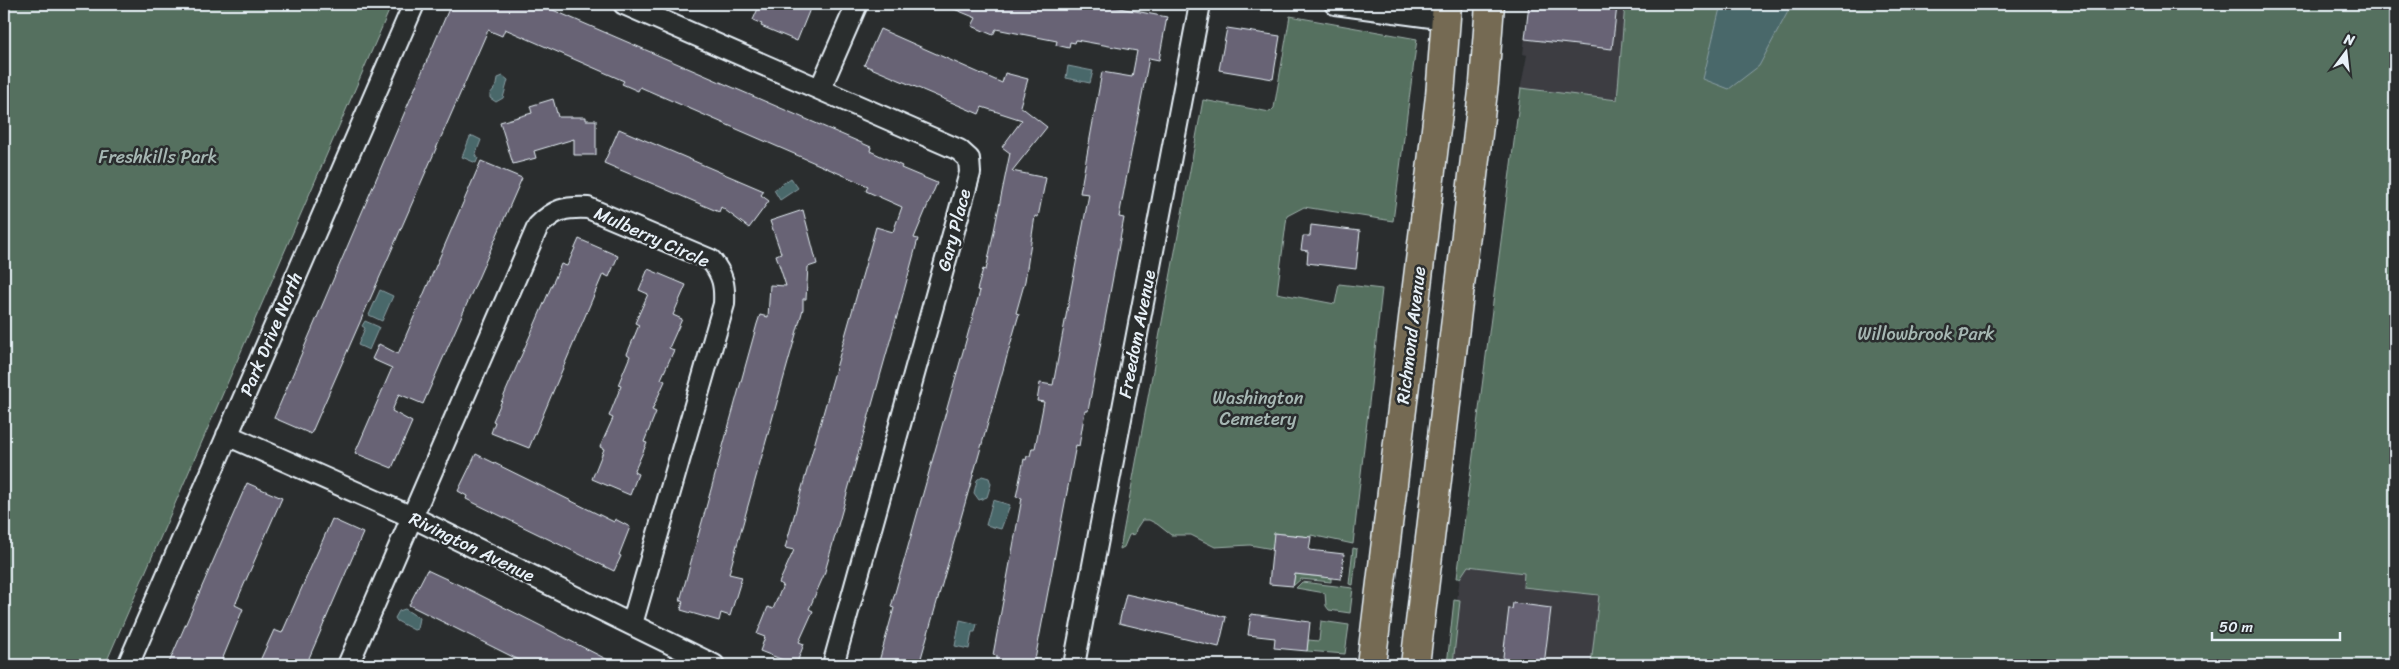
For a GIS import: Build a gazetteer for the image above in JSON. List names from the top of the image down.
{
  "streets": {
    "main road": ["Richmond Avenue"],
    "street": [
      "Gary Place",
      "Mulberry Circle",
      "Park Drive North",
      "Freedom Avenue",
      "Rivington Avenue"
    ]
  },
  "crossings": [
    ["Mulberry Circle", "Rivington Avenue"],
    ["Park Drive North", "Rivington Avenue"]
  ],
  "parks": ["Freshkills Park", "Willowbrook Park", "Washington Cemetery"],
  "scale_bar": "50 m",
  "north": "top"
}
